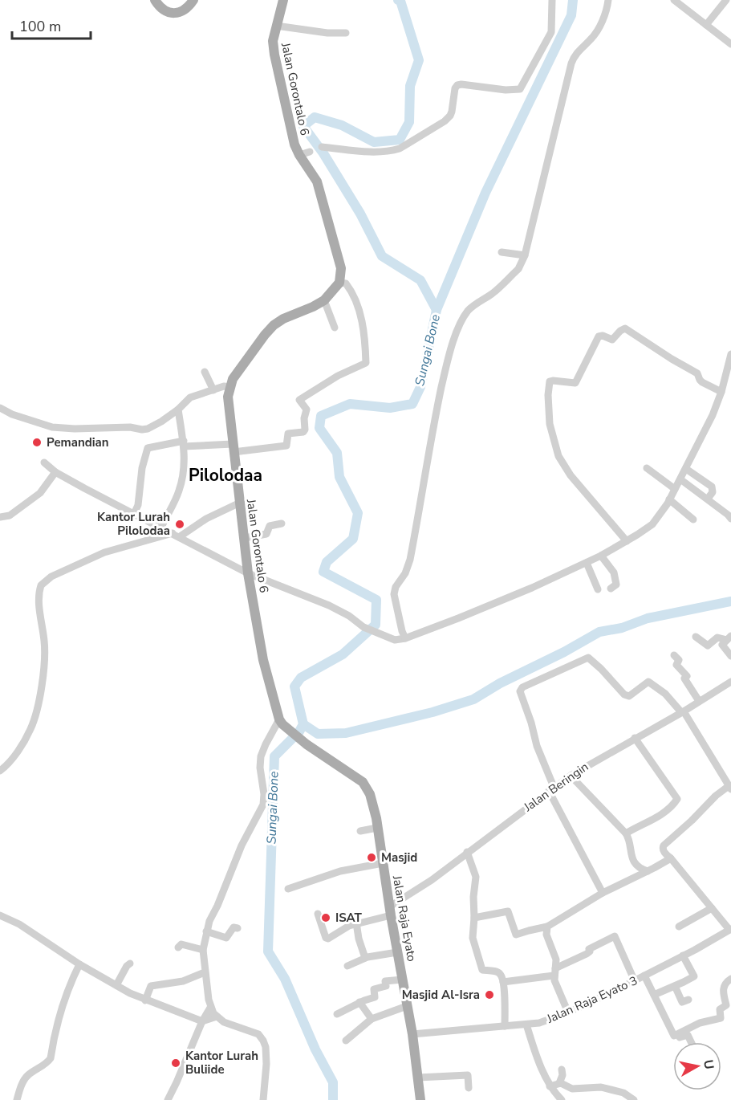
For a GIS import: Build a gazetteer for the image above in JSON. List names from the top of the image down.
{
  "streets": {
    "main road": ["Jalan Gorontalo 6", "Jalan Raja Eyato"],
    "street": ["Jalan Beringin", "Jalan Raja Eyato 3"]
  },
  "crossings": [
    ["Jalan Gorontalo 6", "Jalan Raja Eyato"],
    ["Jalan Beringin", "Jalan Raja Eyato"],
    ["Jalan Raja Eyato", "Jalan Raja Eyato 3"]
  ],
  "districts": ["Pilolodaa"],
  "water": ["Sungai Bone"],
  "places": [
    "Pemandian",
    "Kantor Lurah Pilolodaa",
    "Masjid",
    "ISAT",
    "Masjid Al-Isra",
    "Kantor Lurah Buliide"
  ],
  "scale_bar": "100 m",
  "north": "right"
}
